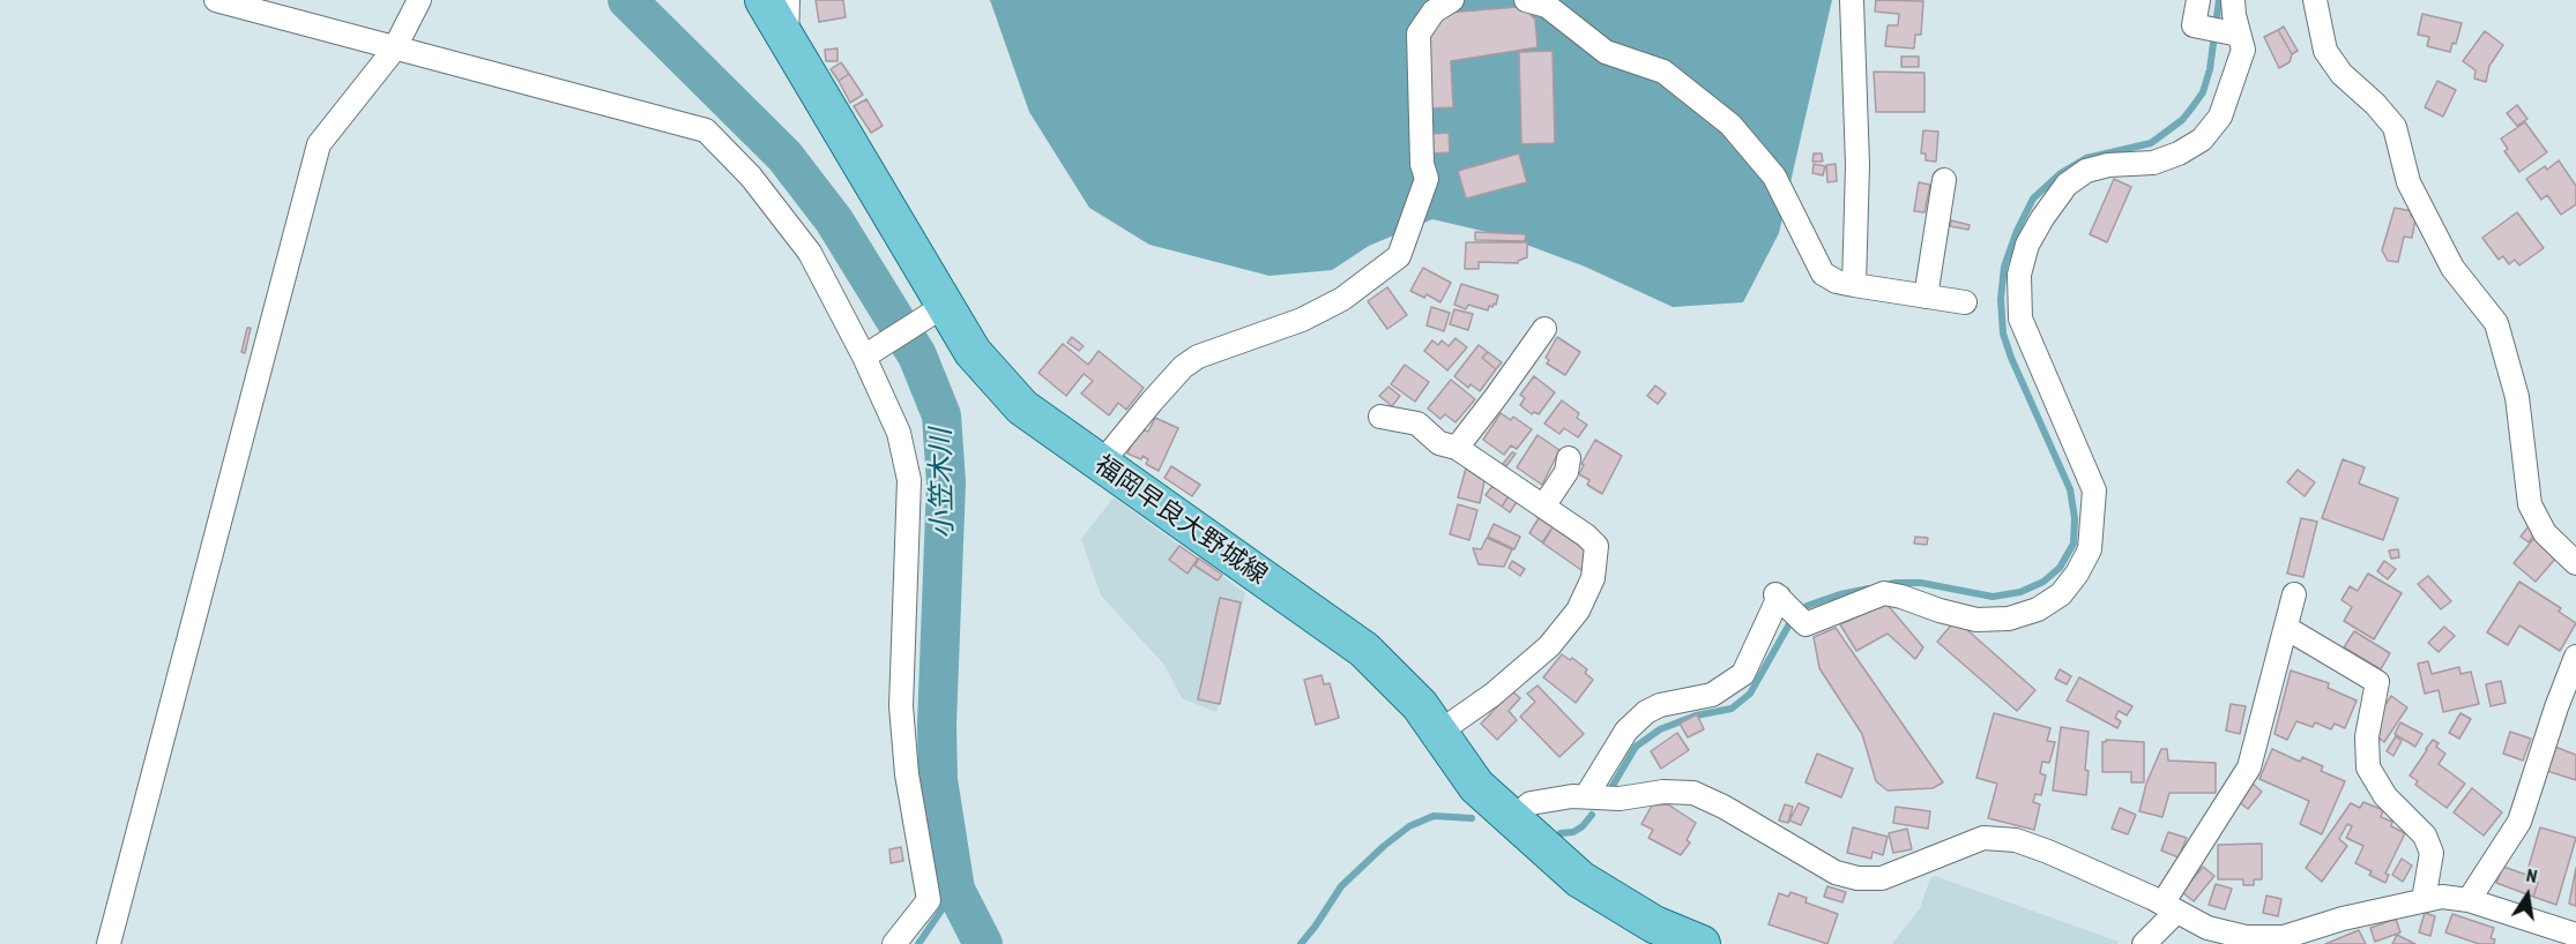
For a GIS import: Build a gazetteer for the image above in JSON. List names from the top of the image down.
{
  "streets": {
    "main road": ["福岡早良大野城線"]
  },
  "water": ["小笠木川"],
  "north": "top"
}
